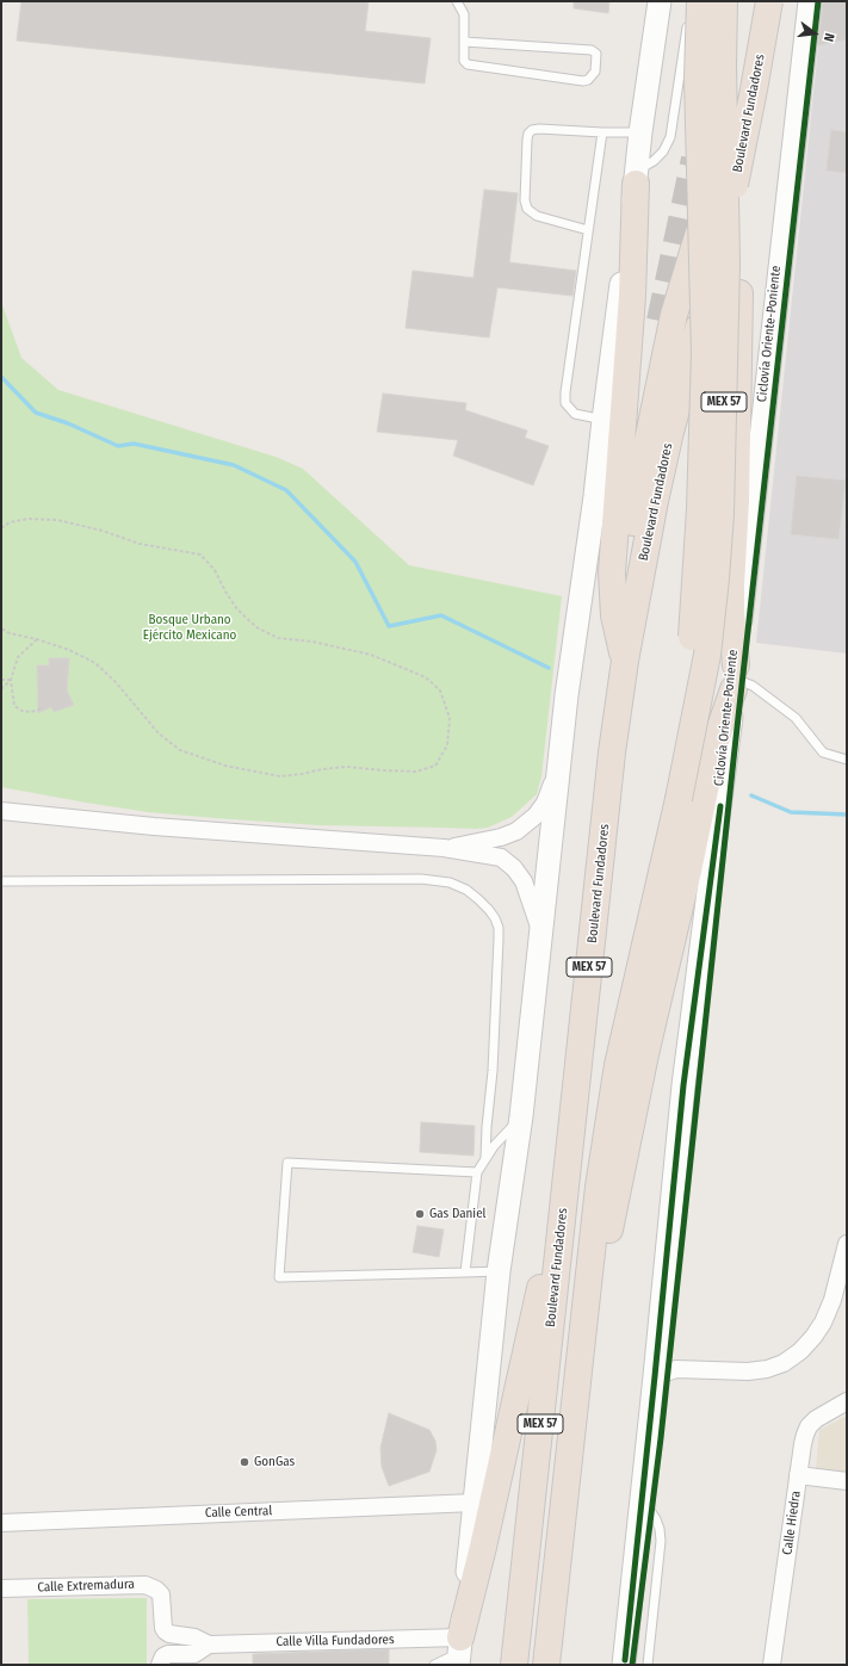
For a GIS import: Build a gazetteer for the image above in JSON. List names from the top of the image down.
{
  "streets": {
    "highway": ["Boulevard Fundadores", "MEX 57"],
    "street": [
      "Calle Central",
      "Calle Hiedra",
      "Calle Extremadura",
      "Calle Villa Fundadores"
    ],
    "cycle path": ["Ciclovía Oriente-Poniente"]
  },
  "crossings": [
    ["Calle Extremadura", "Calle Villa Fundadores"]
  ],
  "parks": ["Bosque Urbano Ejército Mexicano"],
  "places": ["Gas Daniel", "GonGas"],
  "north": "right"
}
